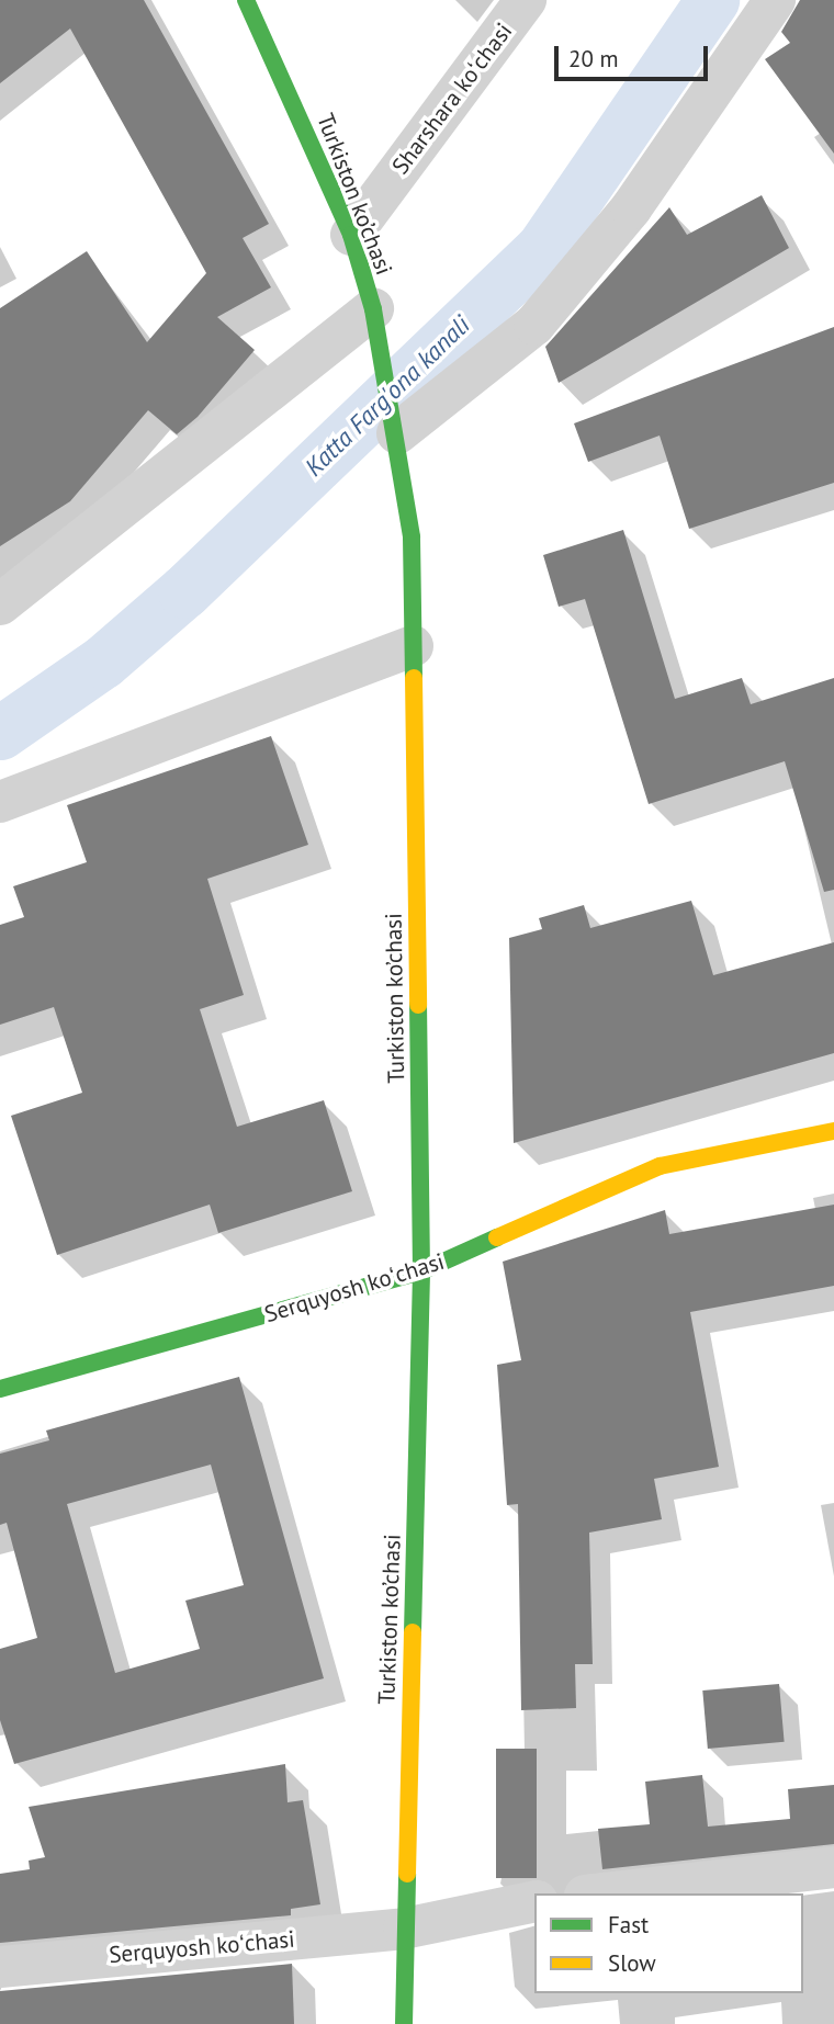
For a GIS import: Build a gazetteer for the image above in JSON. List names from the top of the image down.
{
  "streets": {
    "main road": ["Turkiston ko’chasi", "Serquyosh koʻchasi"],
    "street": ["Sharshara koʻchasi"]
  },
  "crossings": [
    ["Sharshara koʻchasi", "Turkiston ko’chasi"],
    ["Turkiston ko’chasi", "Serquyosh koʻchasi"]
  ],
  "water": ["Katta Farg'ona kanali"],
  "legend": ["Fast", "Slow"],
  "scale_bar": "20 m"
}
